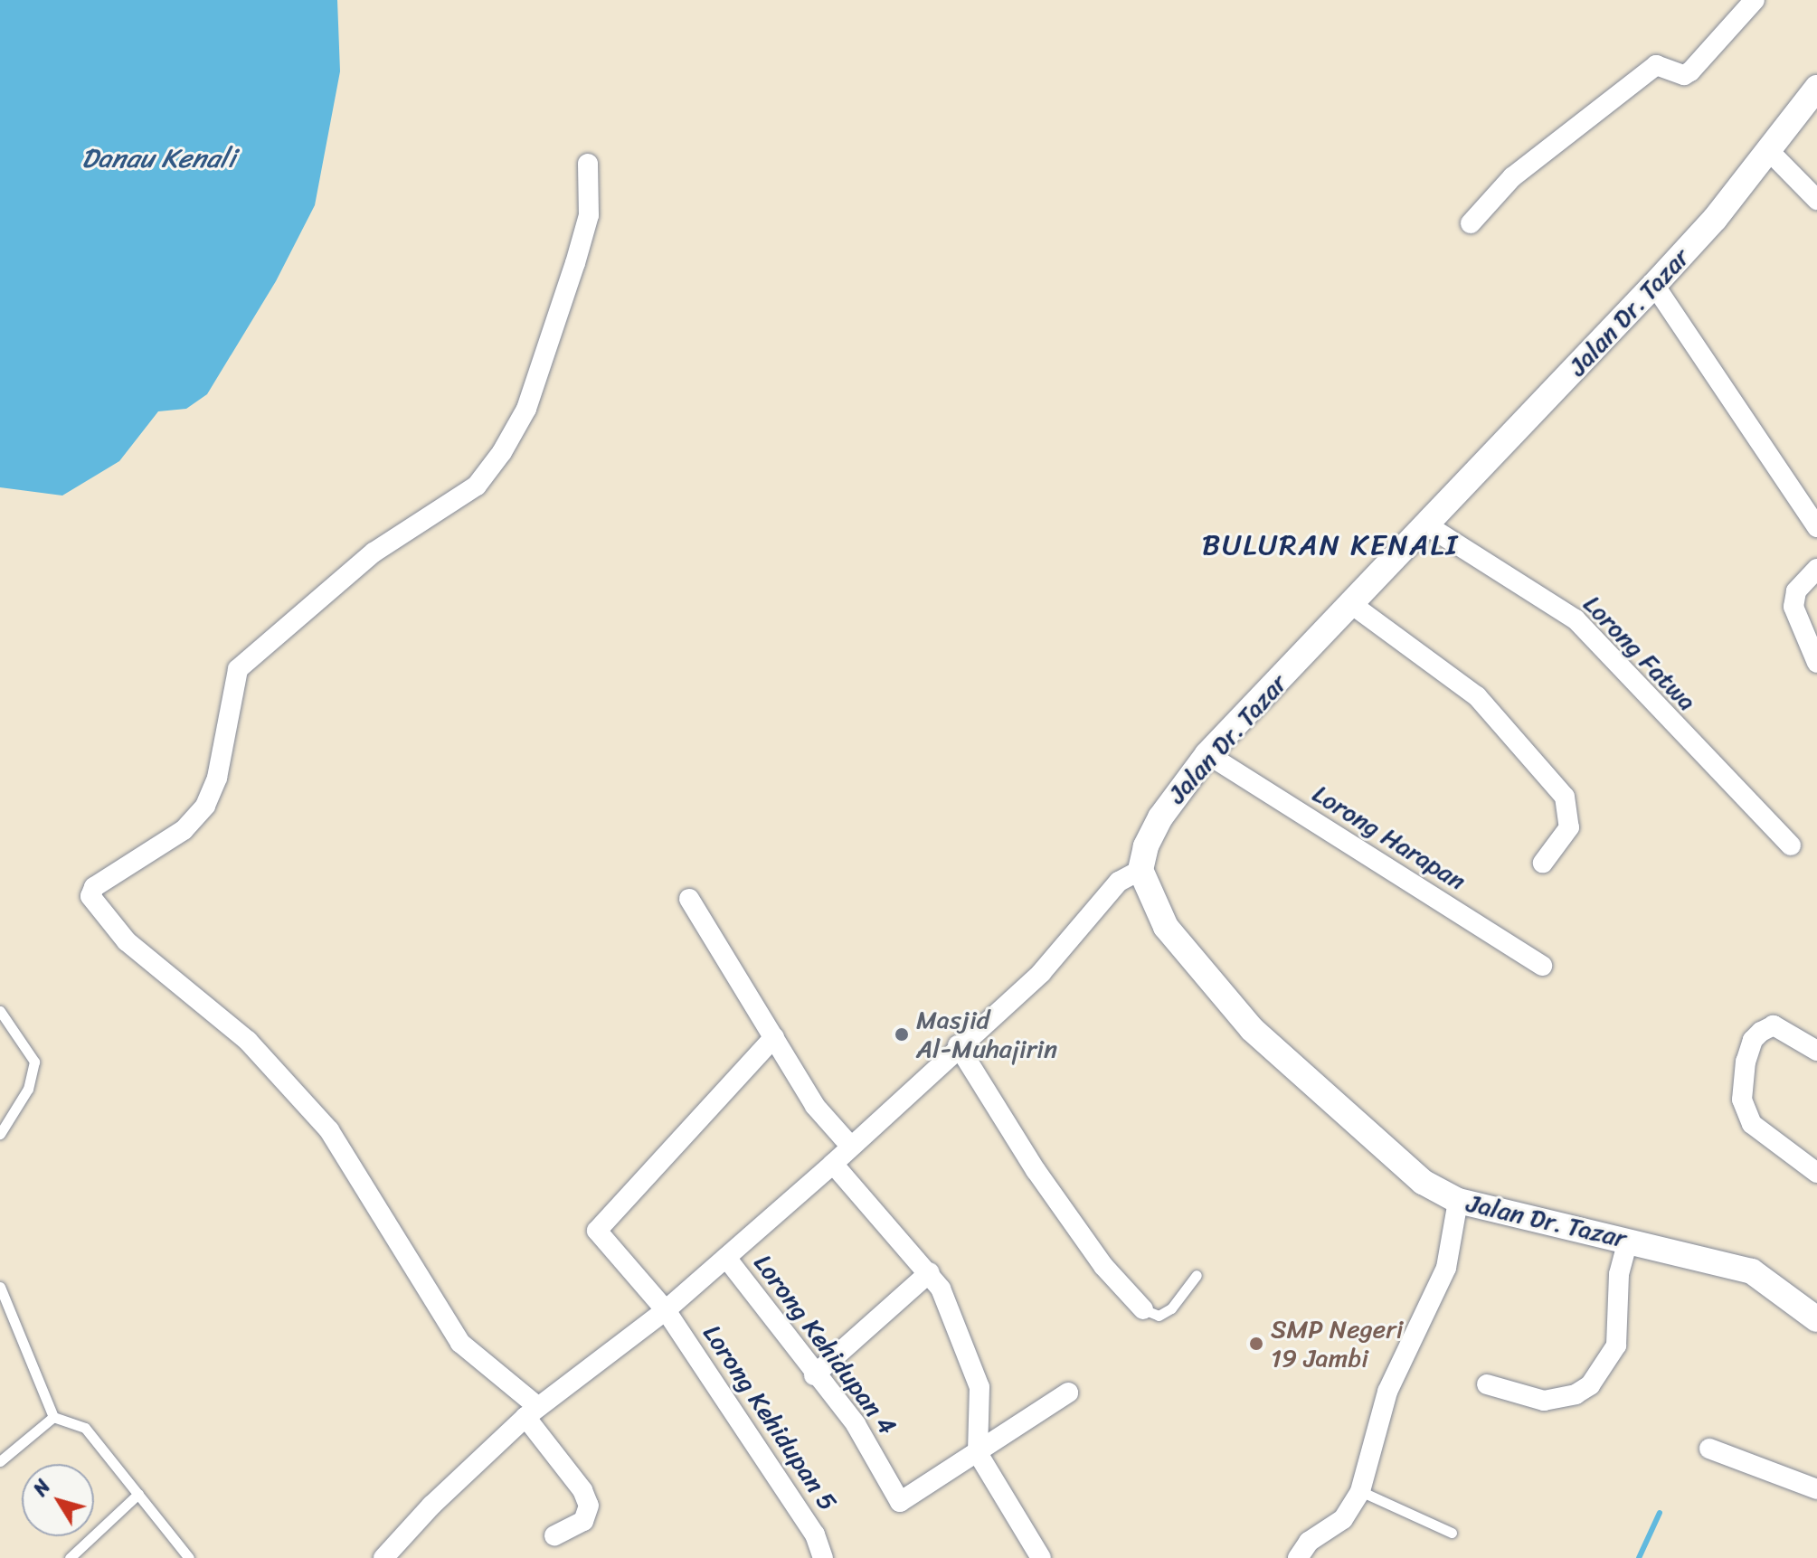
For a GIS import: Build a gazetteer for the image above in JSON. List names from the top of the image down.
{
  "streets": {
    "street": [
      "Jalan Dr. Tazar",
      "Lorong Fatwa",
      "Lorong Harapan",
      "Lorong Kehidupan 4",
      "Lorong Kehidupan 5"
    ]
  },
  "crossings": [
    ["Jalan Dr. Tazar", "Lorong Fatwa"],
    ["Jalan Dr. Tazar", "Lorong Harapan"]
  ],
  "districts": ["BULURAN KENALI"],
  "water": ["Danau Kenali"],
  "places": ["Masjid Al-Muhajirin", "SMP Negeri 19 Jambi"],
  "north": "top left"
}
